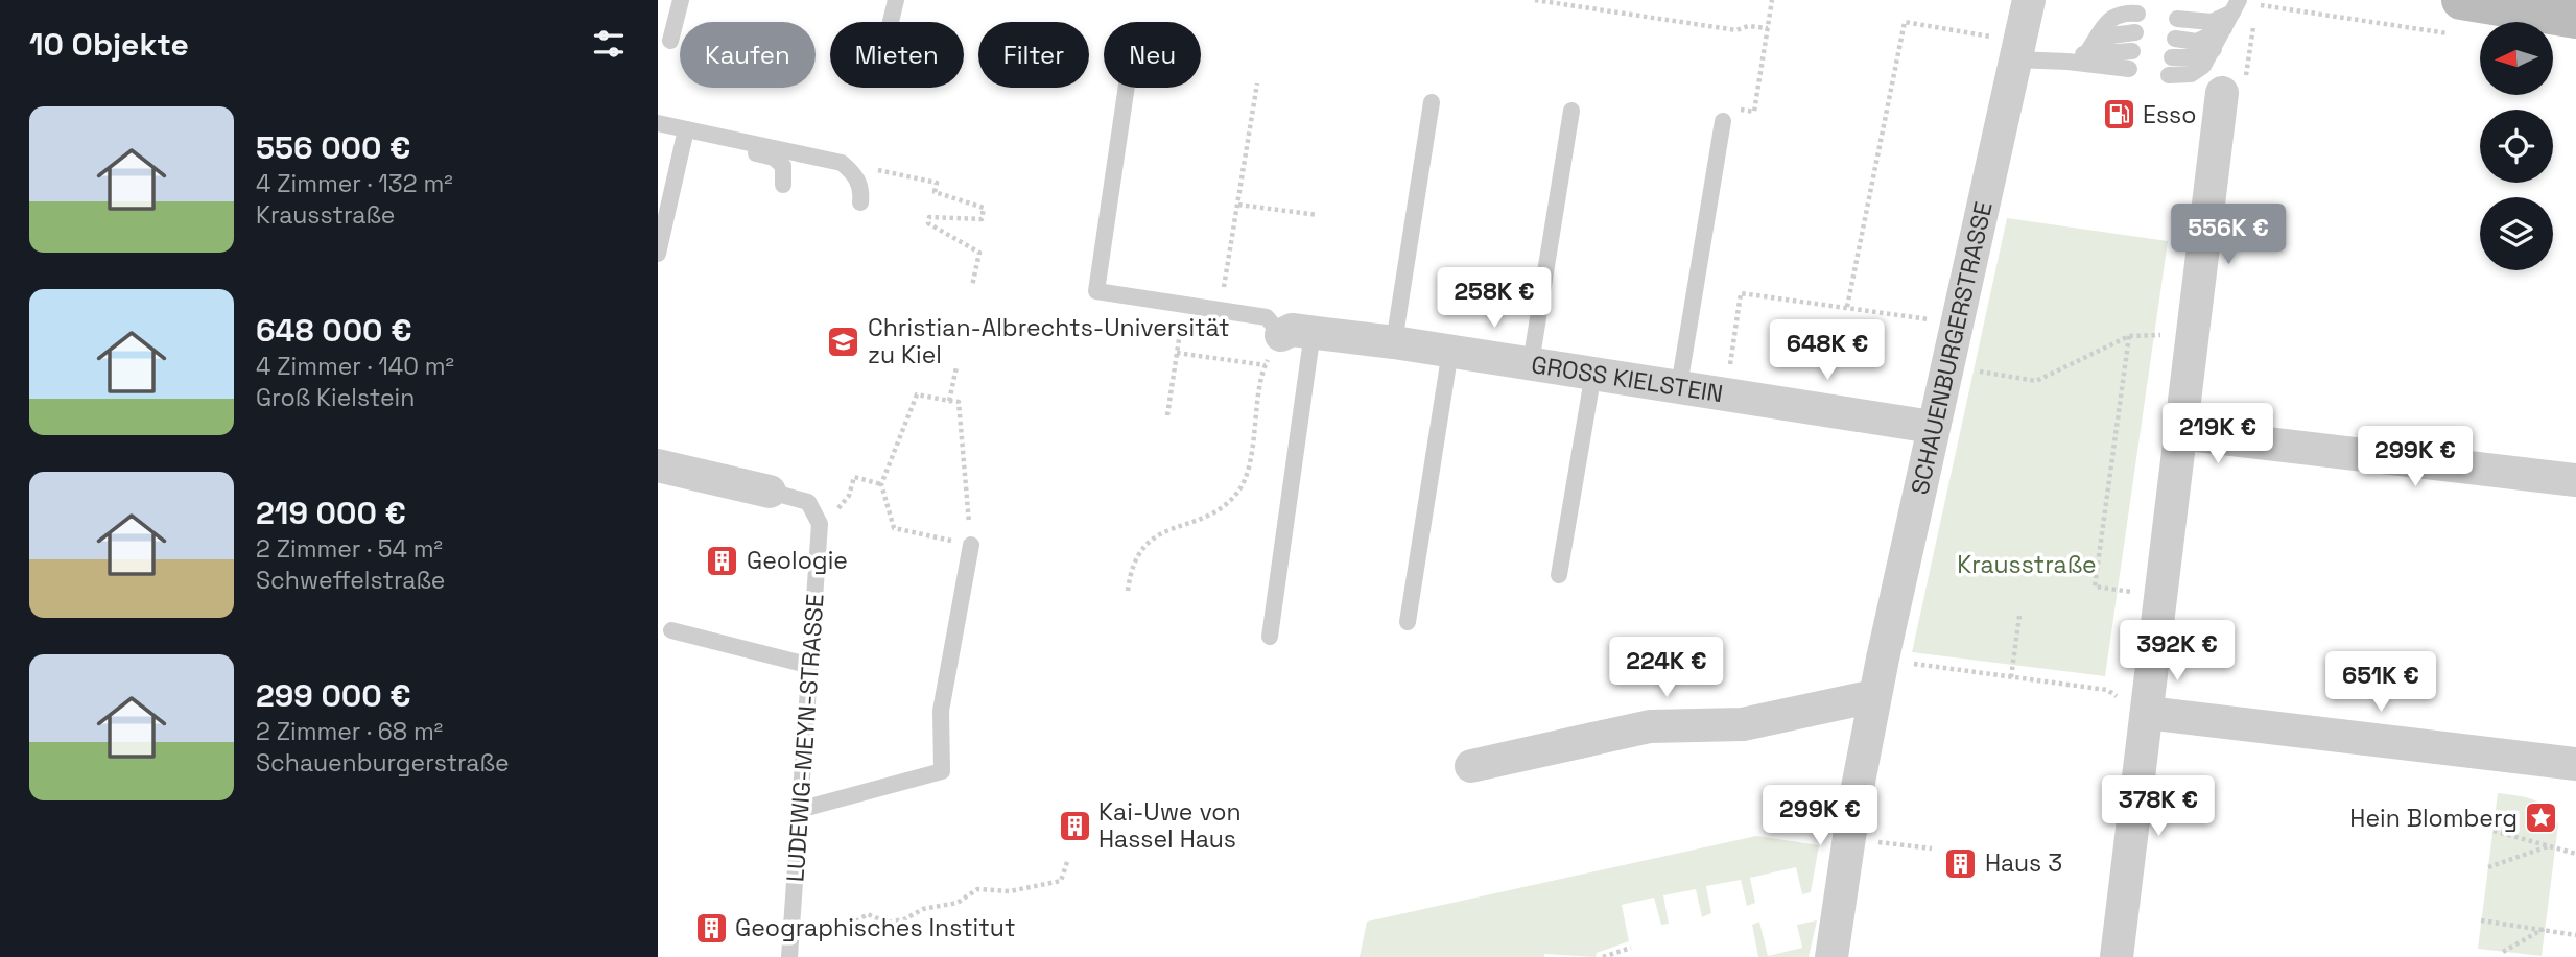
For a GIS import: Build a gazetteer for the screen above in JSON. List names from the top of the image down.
{
  "streets": {
    "street": ["SCHAUENBURGERSTRASSE", "GROSS KIELSTEIN"],
    "lane": ["LUDEWIG-MEYN-STRASSE"]
  },
  "crossings": [
    ["SCHAUENBURGERSTRASSE", "GROSS KIELSTEIN"]
  ],
  "parks": ["Krausstraße"],
  "places": {
    "fuel station": ["Esso"],
    "school or university": ["Christian-Albrechts-Universität zu Kiel"],
    "building": [
      "Geologie",
      "Kai-Uwe von Hassel Haus",
      "Haus 3",
      "Geographisches Institut"
    ],
    "place": ["Hein Blomberg"]
  },
  "north": "left",
  "page": {
    "heading": "10 Objekte",
    "chip": [
      "Kaufen",
      "Mieten",
      "Filter",
      "Neu"
    ],
    "list": [
      {
        "name": "556 000 €",
        "note": "4 Zimmer · 132 m² · Krausstraße"
      },
      {
        "name": "648 000 €",
        "note": "4 Zimmer · 140 m² · Groß Kielstein"
      },
      {
        "name": "219 000 €",
        "note": "2 Zimmer · 54 m² · Schweffelstraße"
      },
      {
        "name": "299 000 €",
        "note": "2 Zimmer · 68 m² · Schauenburgerstraße"
      }
    ],
    "price": [
      "556K €",
      "258K €",
      "648K €",
      "219K €",
      "299K €",
      "392K €",
      "224K €",
      "651K €",
      "378K €",
      "299K €"
    ]
  }
}
